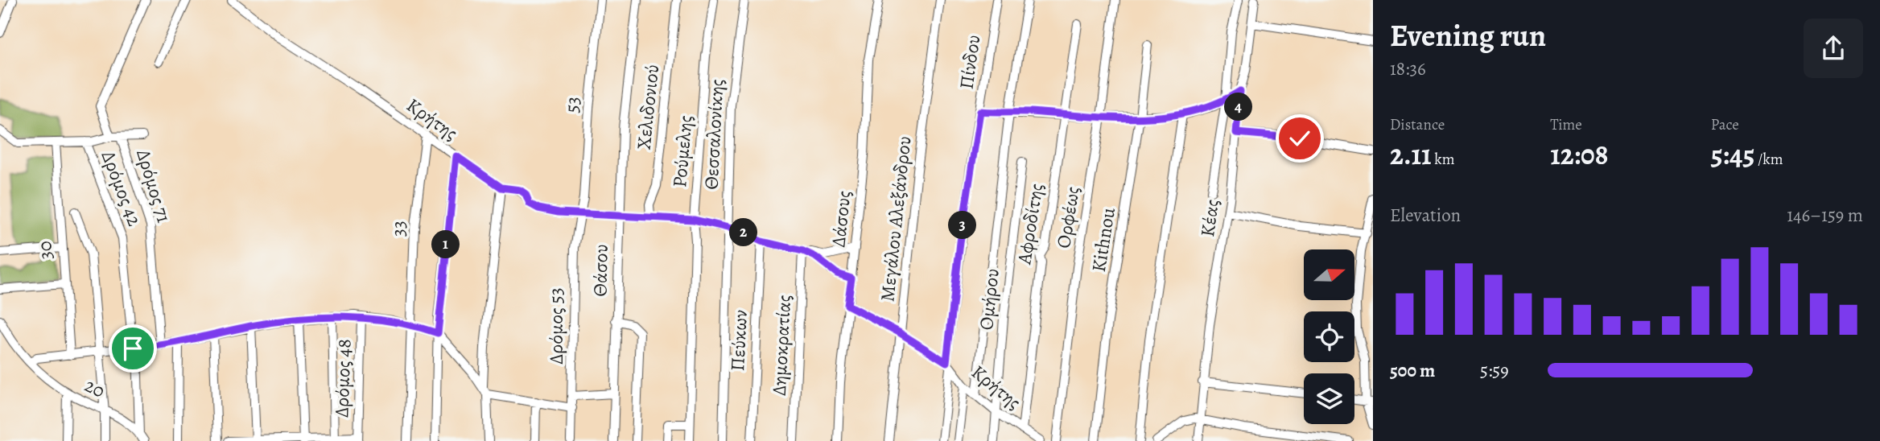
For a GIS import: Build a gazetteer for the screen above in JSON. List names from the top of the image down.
{
  "streets": {
    "street": [
      "Πίνδου",
      "53",
      "Χελιδονιού",
      "Κρήτης",
      "Θεσσαλονίκης",
      "Ρούμελης",
      "Δρόμος 71",
      "Δρόμος 42",
      "Ορφέως",
      "Κέας",
      "Δάσους",
      "Μεγάλου Αλεξάνδρου",
      "Αφροδίτης",
      "33",
      "Κithnou",
      "30",
      "Θάσου",
      "Ομήρου",
      "Δρόμος 53",
      "Πεύκων",
      "Δημοκρατίας",
      "Δρόμος 48",
      "20"
    ]
  },
  "crossings": [
    ["Πίνδου", "Κρήτης"],
    ["53", "Κρήτης"],
    ["53", "Δρόμος 53"],
    ["Χελιδονιού", "Κρήτης"],
    ["Κρήτης", "Θεσσαλονίκης"],
    ["Κρήτης", "Ρούμελης"],
    ["Κρήτης", "Δάσους"],
    ["Κρήτης", "Μεγάλου Αλεξάνδρου"],
    ["Κρήτης", "Αφροδίτης"],
    ["Κρήτης", "33"],
    ["Κρήτης", "Θάσου"],
    ["Κρήτης", "Ομήρου"],
    ["Κρήτης", "Δρόμος 53"],
    ["Κρήτης", "Πεύκων"],
    ["Κρήτης", "Δημοκρατίας"],
    ["Δρόμος 42", "20"]
  ],
  "north": "right",
  "page": {
    "heading": ["Evening run", "18:36"],
    "pins": [
      "4",
      "3",
      "2",
      "1"
    ],
    "stats": [
      ["Distance", "2.11 km"],
      ["Time", "12:08"],
      ["Pace", "5:45 /km"]
    ],
    "chart": ["Elevation", "146–159 m"],
    "list": [
      {
        "name": "500 m",
        "note": "5:59"
      }
    ]
  }
}
